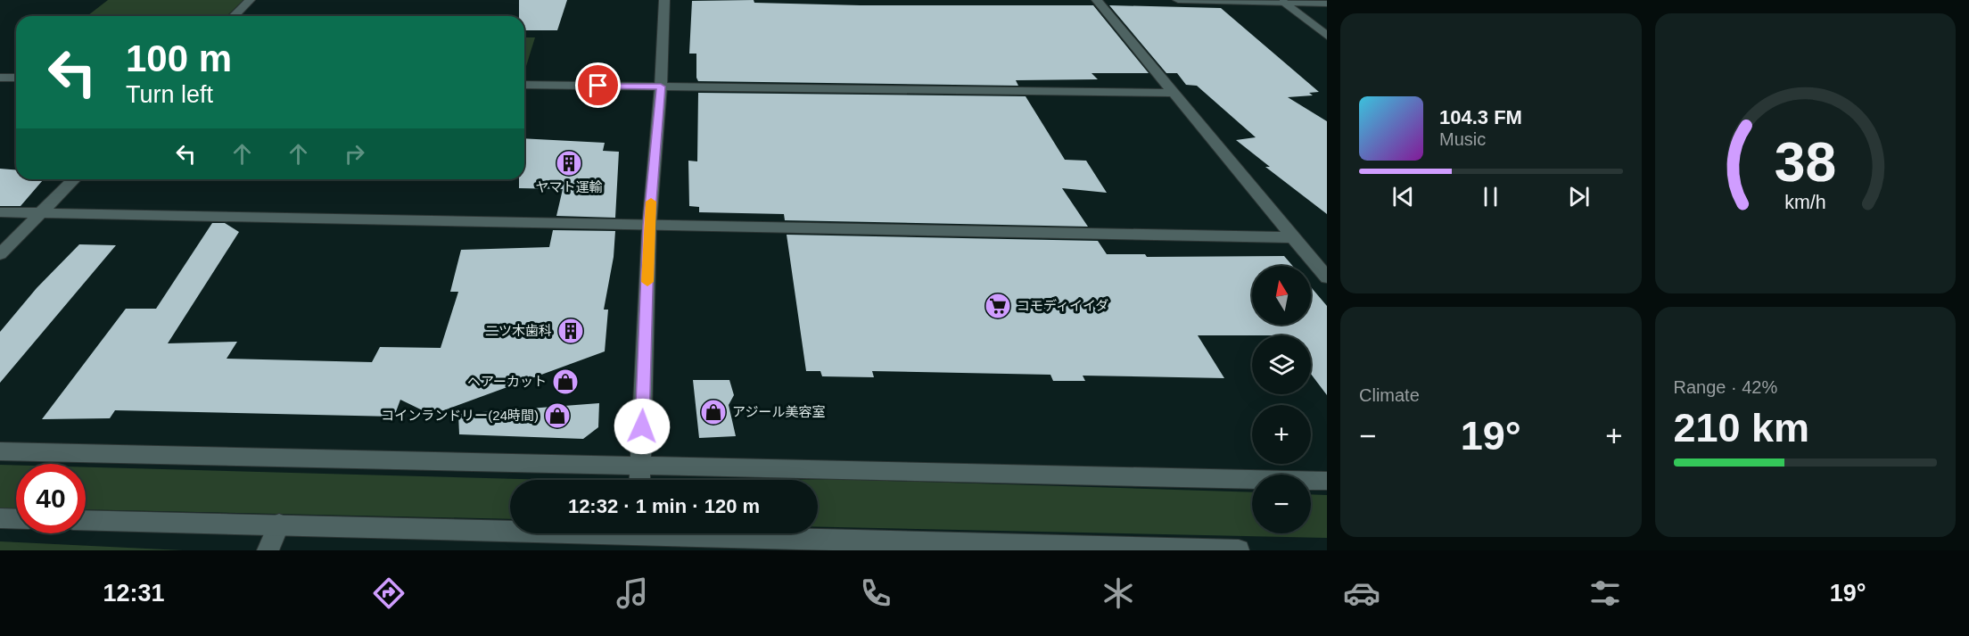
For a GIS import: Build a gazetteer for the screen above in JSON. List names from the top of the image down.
{
  "places": {
    "building": ["ヤマト運輸", "二ツ木歯科"],
    "supermarket": ["コモディイイダ"],
    "shop": ["ヘアーカット", "アジール美容室", "コインランドリー(24時間)"]
  },
  "north": "top",
  "page": {
    "turn": ["100 m", "Turn left"],
    "song": ["104.3 FM", "Music"],
    "map_buttons": ["+", "−"],
    "tile": [
      "Climate",
      ["Range · 42%", "210 km"]
    ],
    "heat": ["−", "19°", "+"],
    "limit": "40",
    "trip": "12:32 · 1 min · 120 m",
    "tabs": ["12:31", "19°"],
    "gauge": ["38", "km/h"]
  }
}
